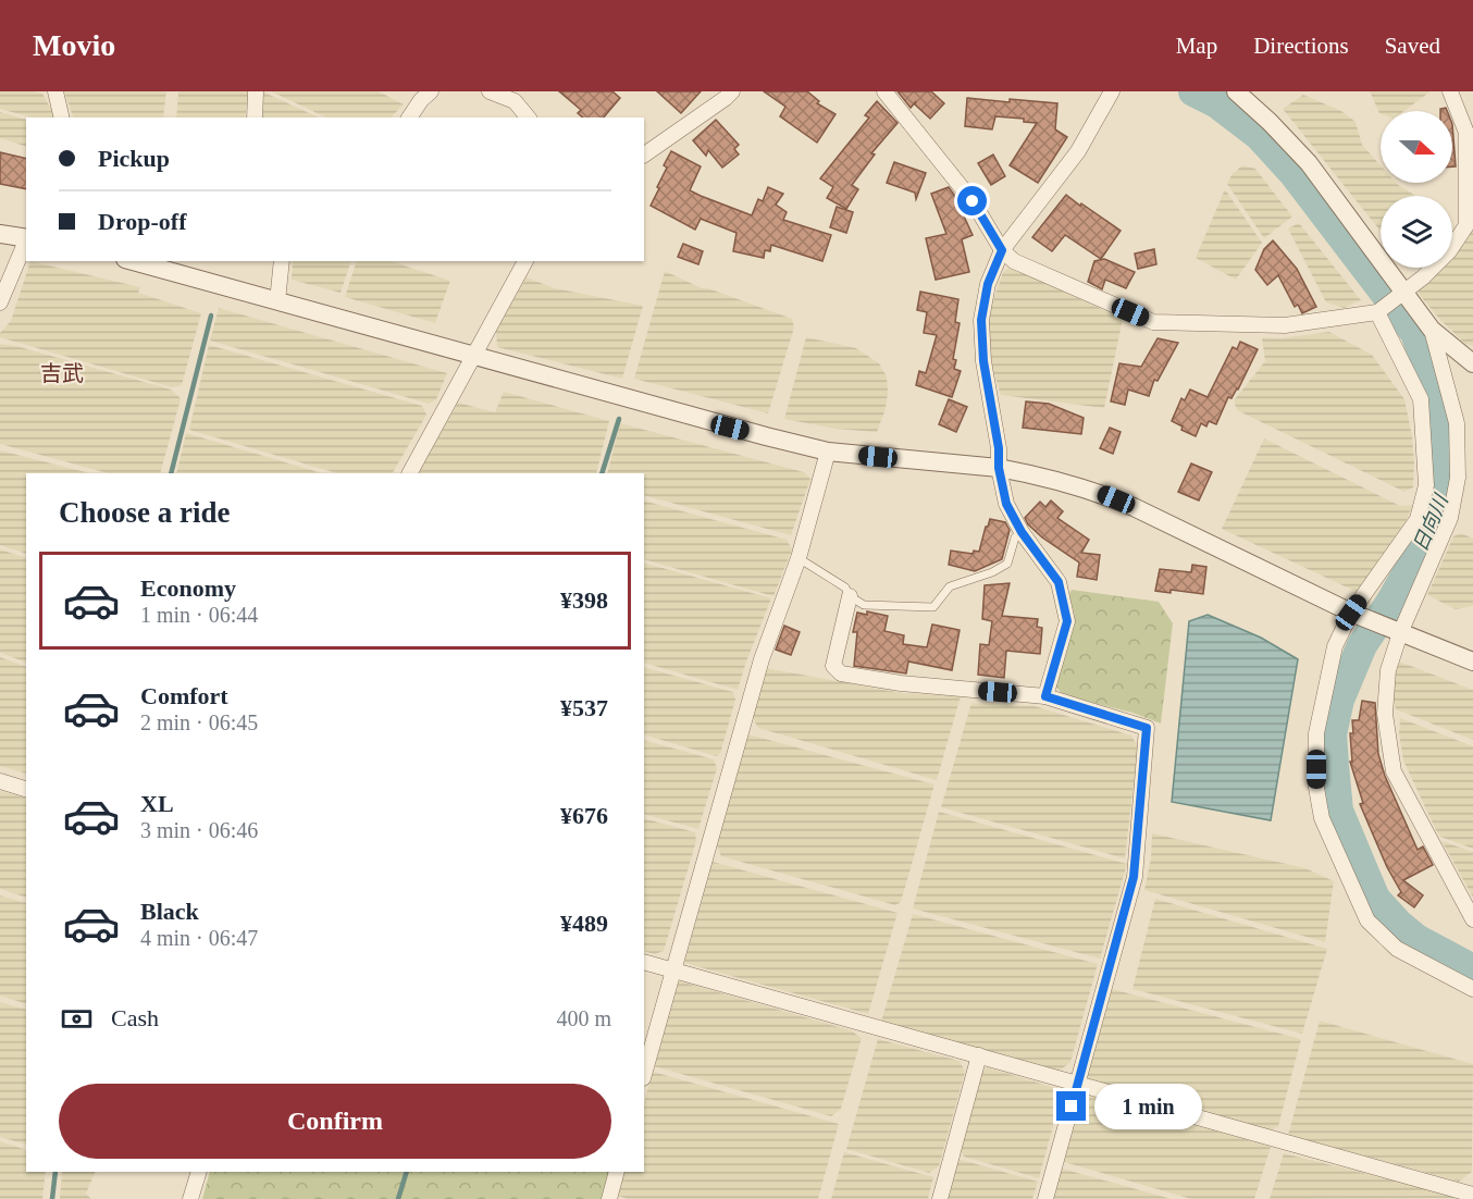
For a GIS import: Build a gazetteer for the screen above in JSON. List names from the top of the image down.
{
  "districts": ["吉武"],
  "water": ["日向川"],
  "north": "right",
  "page": {
    "header": "Movio",
    "nav": ["Map", "Directions", "Saved"],
    "banner": ["Pickup", "Drop-off"],
    "heading": "Choose a ride",
    "list": [
      {
        "name": "Economy",
        "note": "1 min · 06:44",
        "value": "¥398"
      },
      {
        "name": "Comfort",
        "note": "2 min · 06:45",
        "value": "¥537"
      },
      {
        "name": "XL",
        "note": "3 min · 06:46",
        "value": "¥676"
      },
      {
        "name": "Black",
        "note": "4 min · 06:47",
        "value": "¥489"
      }
    ],
    "pay": ["Cash", "400 m"],
    "buttons": "Confirm",
    "bubble": "1 min"
  }
}
